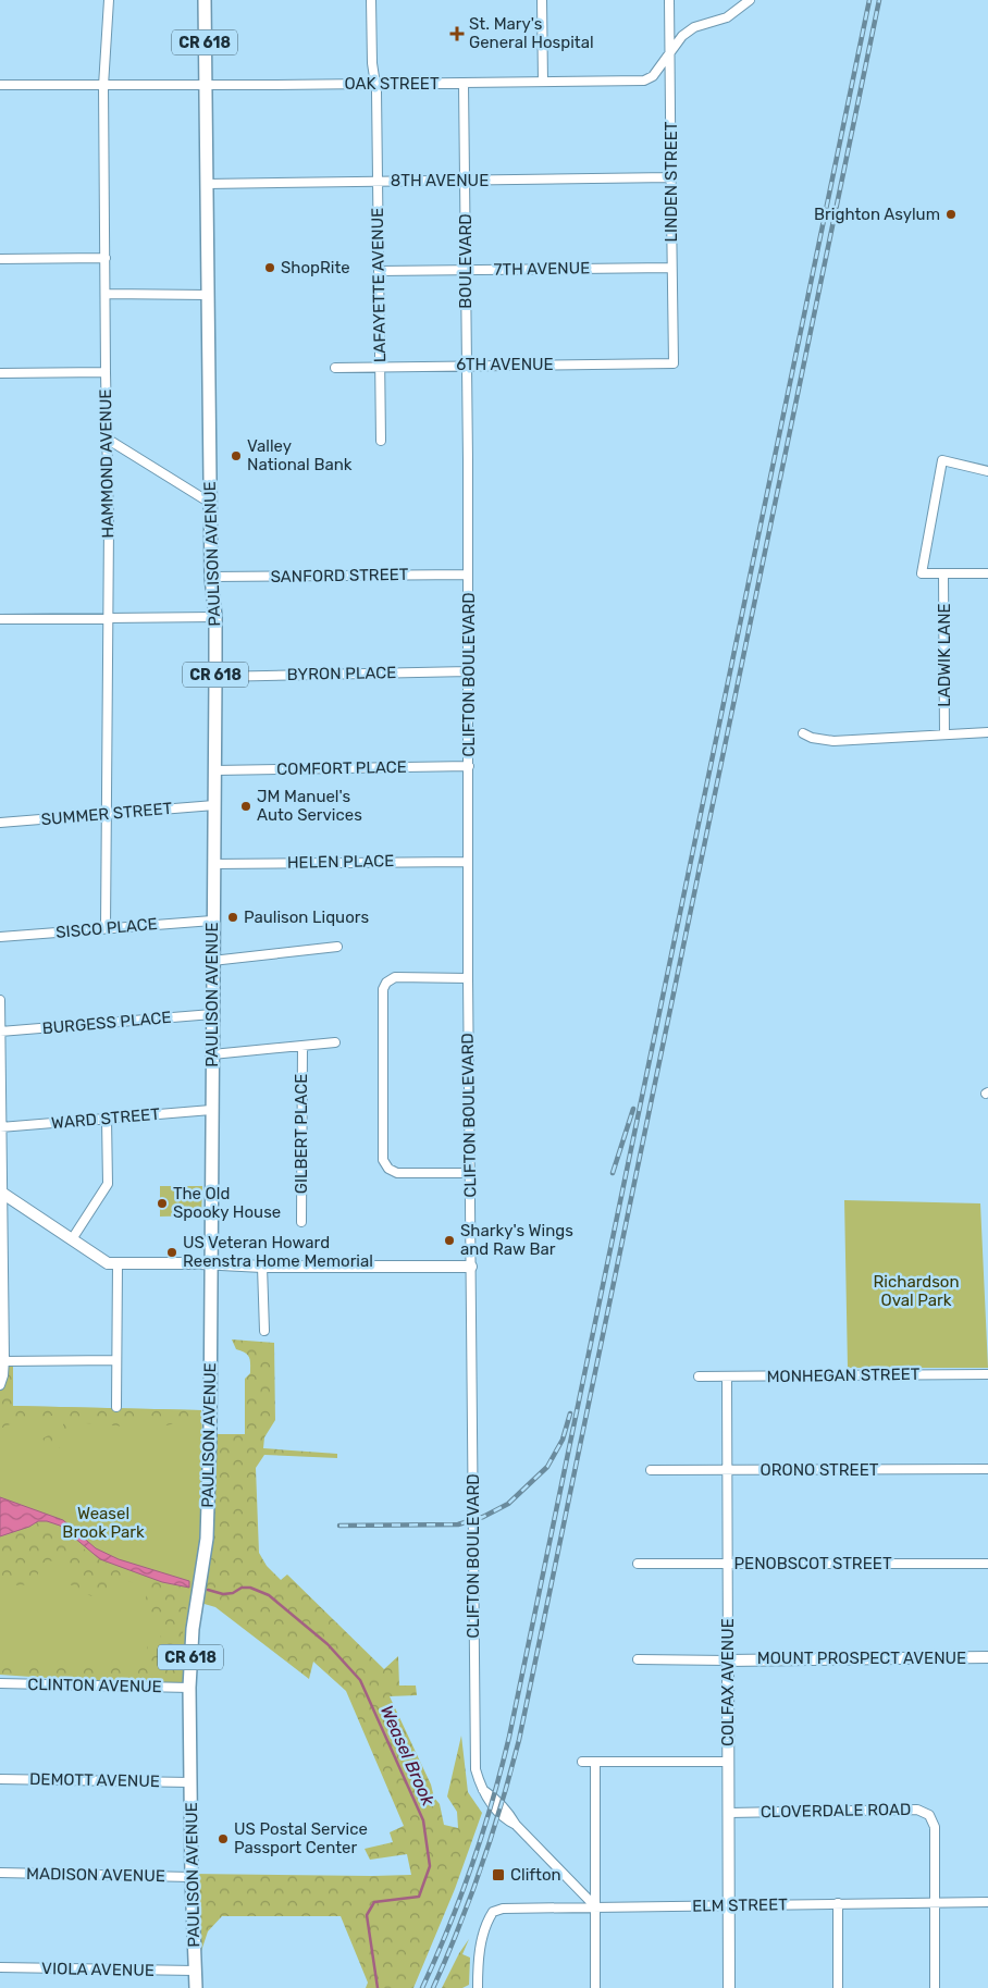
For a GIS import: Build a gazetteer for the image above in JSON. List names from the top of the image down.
{
  "streets": {
    "main road": ["CR 618", "PAULISON AVENUE"],
    "street": [
      "OAK STREET",
      "8TH AVENUE",
      "LINDEN STREET",
      "BOULEVARD",
      "7TH AVENUE",
      "LAFAYETTE AVENUE",
      "6TH AVENUE",
      "HAMMOND AVENUE",
      "SANFORD STREET",
      "LADWIK LANE",
      "BYRON PLACE",
      "CLIFTON BOULEVARD",
      "COMFORT PLACE",
      "SUMMER STREET",
      "HELEN PLACE",
      "SISCO PLACE",
      "BURGESS PLACE",
      "WARD STREET",
      "GILBERT PLACE",
      "MONHEGAN STREET",
      "ORONO STREET",
      "PENOBSCOT STREET",
      "MOUNT PROSPECT AVENUE",
      "COLFAX AVENUE",
      "CLINTON AVENUE",
      "DEMOTT AVENUE",
      "CLOVERDALE ROAD",
      "MADISON AVENUE",
      "ELM STREET",
      "VIOLA AVENUE"
    ]
  },
  "crossings": [
    ["OAK STREET", "LINDEN STREET"],
    ["OAK STREET", "BOULEVARD"],
    ["OAK STREET", "LAFAYETTE AVENUE"],
    ["OAK STREET", "HAMMOND AVENUE"],
    ["OAK STREET", "PAULISON AVENUE"],
    ["8TH AVENUE", "LINDEN STREET"],
    ["8TH AVENUE", "BOULEVARD"],
    ["8TH AVENUE", "LAFAYETTE AVENUE"],
    ["8TH AVENUE", "PAULISON AVENUE"],
    ["LINDEN STREET", "7TH AVENUE"],
    ["LINDEN STREET", "6TH AVENUE"],
    ["BOULEVARD", "7TH AVENUE"],
    ["BOULEVARD", "6TH AVENUE"],
    ["BOULEVARD", "CLIFTON BOULEVARD"],
    ["7TH AVENUE", "LAFAYETTE AVENUE"],
    ["LAFAYETTE AVENUE", "6TH AVENUE"],
    ["HAMMOND AVENUE", "SUMMER STREET"],
    ["HAMMOND AVENUE", "SISCO PLACE"],
    ["PAULISON AVENUE", "SANFORD STREET"],
    ["PAULISON AVENUE", "BYRON PLACE"],
    ["PAULISON AVENUE", "COMFORT PLACE"],
    ["PAULISON AVENUE", "SUMMER STREET"],
    ["PAULISON AVENUE", "HELEN PLACE"],
    ["PAULISON AVENUE", "SISCO PLACE"],
    ["PAULISON AVENUE", "BURGESS PLACE"],
    ["PAULISON AVENUE", "WARD STREET"],
    ["PAULISON AVENUE", "CLINTON AVENUE"],
    ["PAULISON AVENUE", "DEMOTT AVENUE"],
    ["PAULISON AVENUE", "MADISON AVENUE"],
    ["PAULISON AVENUE", "VIOLA AVENUE"],
    ["SANFORD STREET", "CLIFTON BOULEVARD"],
    ["BYRON PLACE", "CLIFTON BOULEVARD"],
    ["CLIFTON BOULEVARD", "COMFORT PLACE"],
    ["CLIFTON BOULEVARD", "HELEN PLACE"],
    ["CLIFTON BOULEVARD", "ELM STREET"],
    ["MONHEGAN STREET", "COLFAX AVENUE"],
    ["ORONO STREET", "COLFAX AVENUE"],
    ["PENOBSCOT STREET", "COLFAX AVENUE"],
    ["MOUNT PROSPECT AVENUE", "COLFAX AVENUE"],
    ["COLFAX AVENUE", "CLOVERDALE ROAD"],
    ["COLFAX AVENUE", "ELM STREET"],
    ["CLOVERDALE ROAD", "ELM STREET"]
  ],
  "water": ["Weasel Brook"],
  "parks": ["Richardson Oval Park", "Weasel Brook Park"],
  "places": {
    "health": ["St. Mary's General Hospital"],
    "other": [
      "Brighton Asylum",
      "ShopRite",
      "Valley National Bank",
      "JM Manuel's Auto Services",
      "Paulison Liquors",
      "The Old Spooky House",
      "Sharky's Wings and Raw Bar",
      "US Veteran Howard Reenstra Home Memorial",
      "US Postal Service Passport Center"
    ],
    "transit": ["Clifton"]
  }
}
